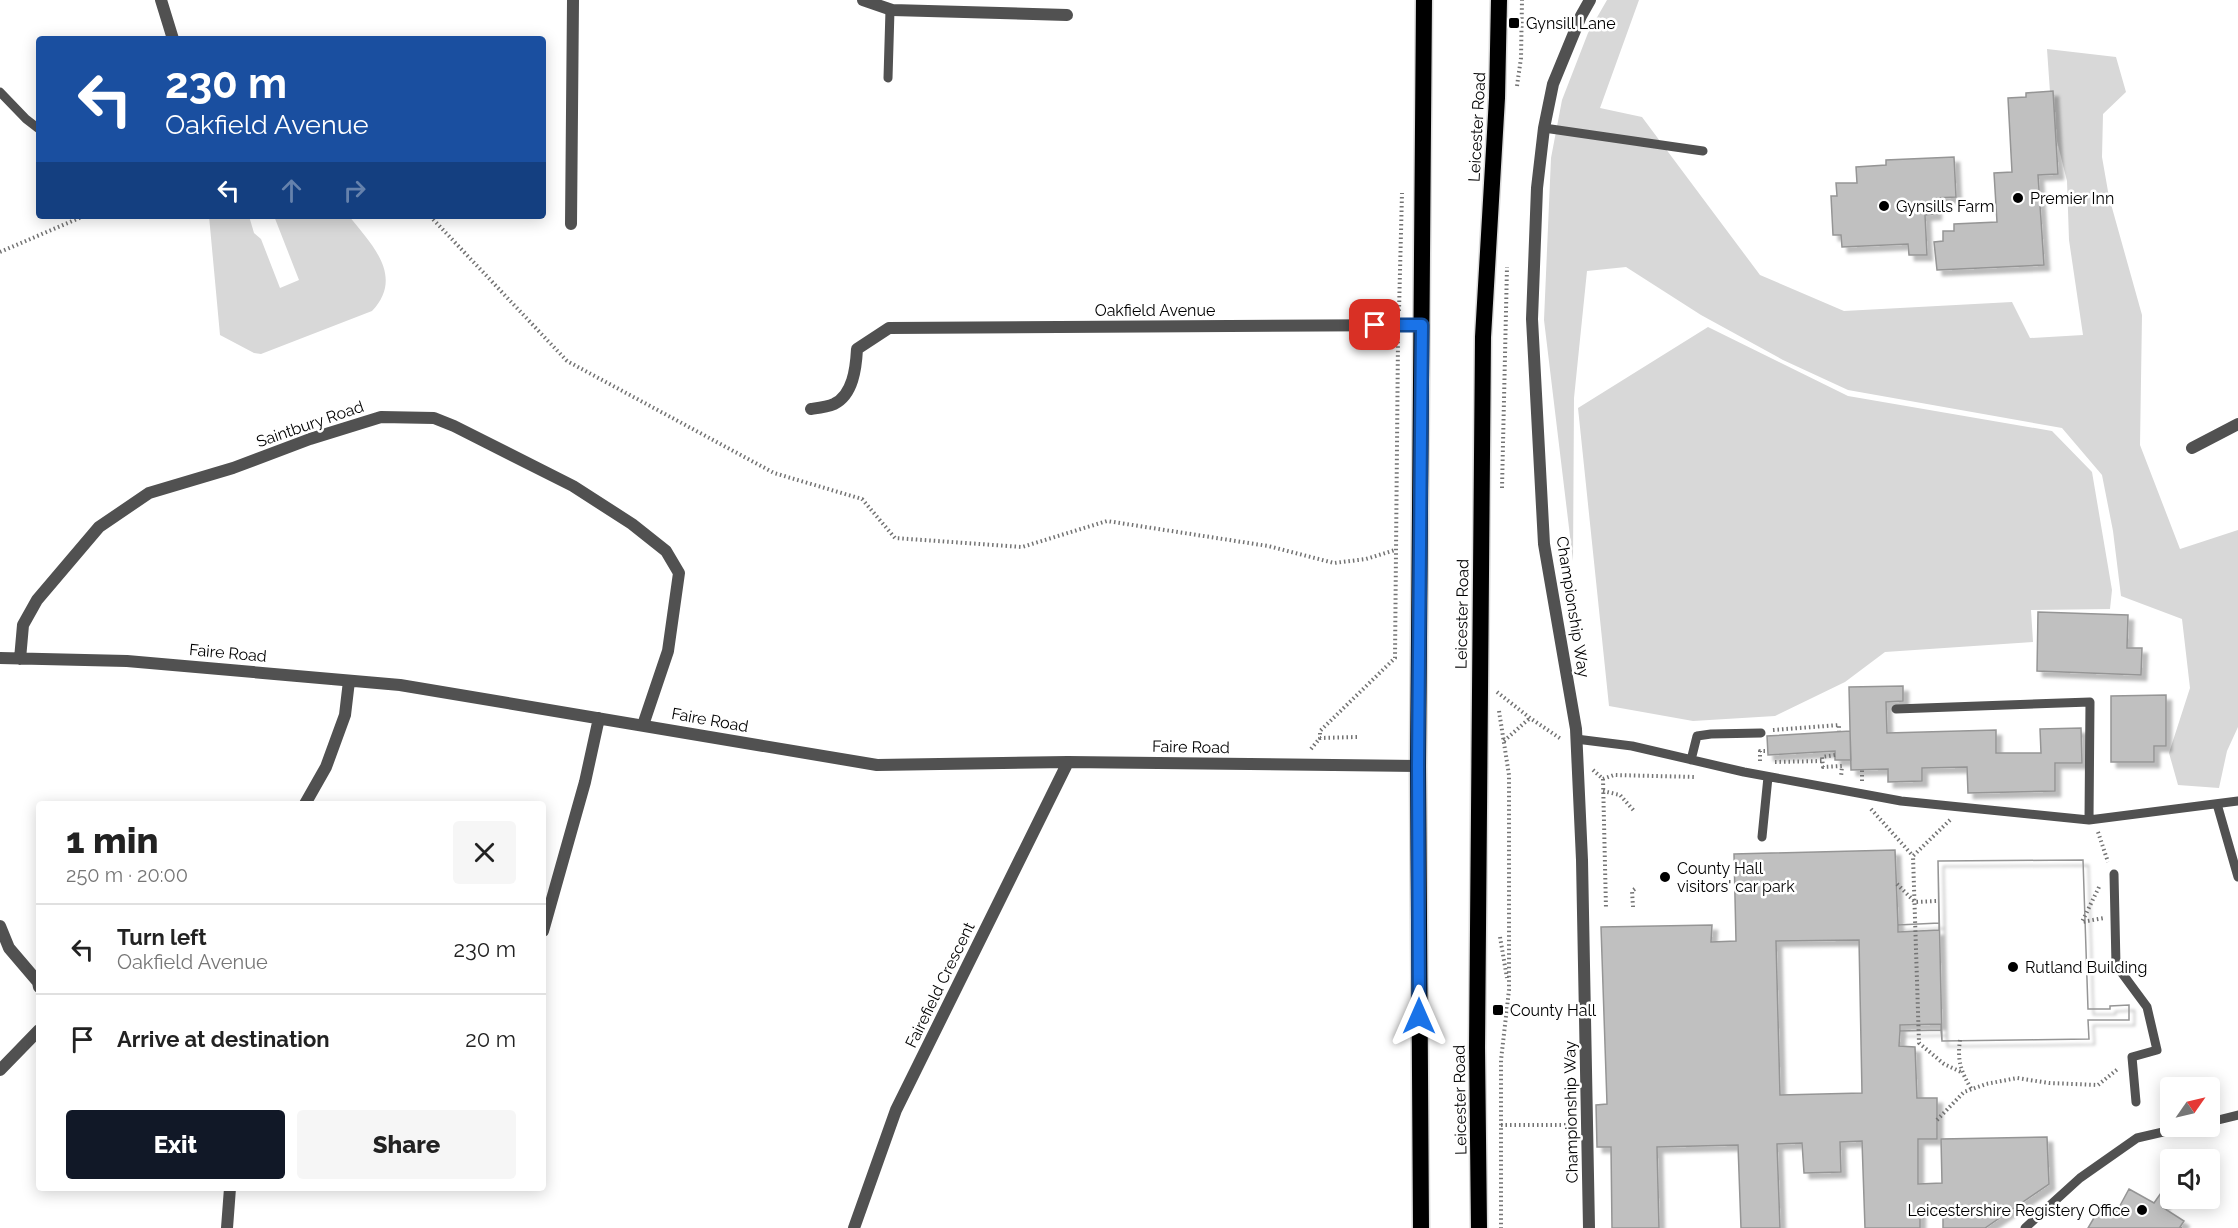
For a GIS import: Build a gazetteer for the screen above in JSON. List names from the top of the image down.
{
  "streets": {
    "highway": ["Leicester Road"],
    "street": [
      "Oakfield Avenue",
      "Saintbury Road",
      "Championship Way",
      "Faire Road",
      "Fairefield Crescent"
    ]
  },
  "crossings": [
    ["Saintbury Road", "Faire Road"],
    ["Faire Road", "Fairefield Crescent"]
  ],
  "places": {
    "transit": ["Gynsill Lane", "County Hall"],
    "other": [
      "Premier Inn",
      "Gynsills Farm",
      "County Hall visitors' car park",
      "Rutland Building",
      "Leicestershire Registery Office"
    ]
  },
  "north": "top right",
  "page": {
    "turn": ["230 m", "Oakfield Avenue"],
    "heading": ["1 min", "250 m · 20:00"],
    "list": [
      {
        "name": "Turn left",
        "note": "Oakfield Avenue",
        "value": "230 m"
      },
      {
        "name": "Arrive at destination",
        "value": "20 m"
      }
    ],
    "buttons": ["Exit", "Share"]
  }
}
